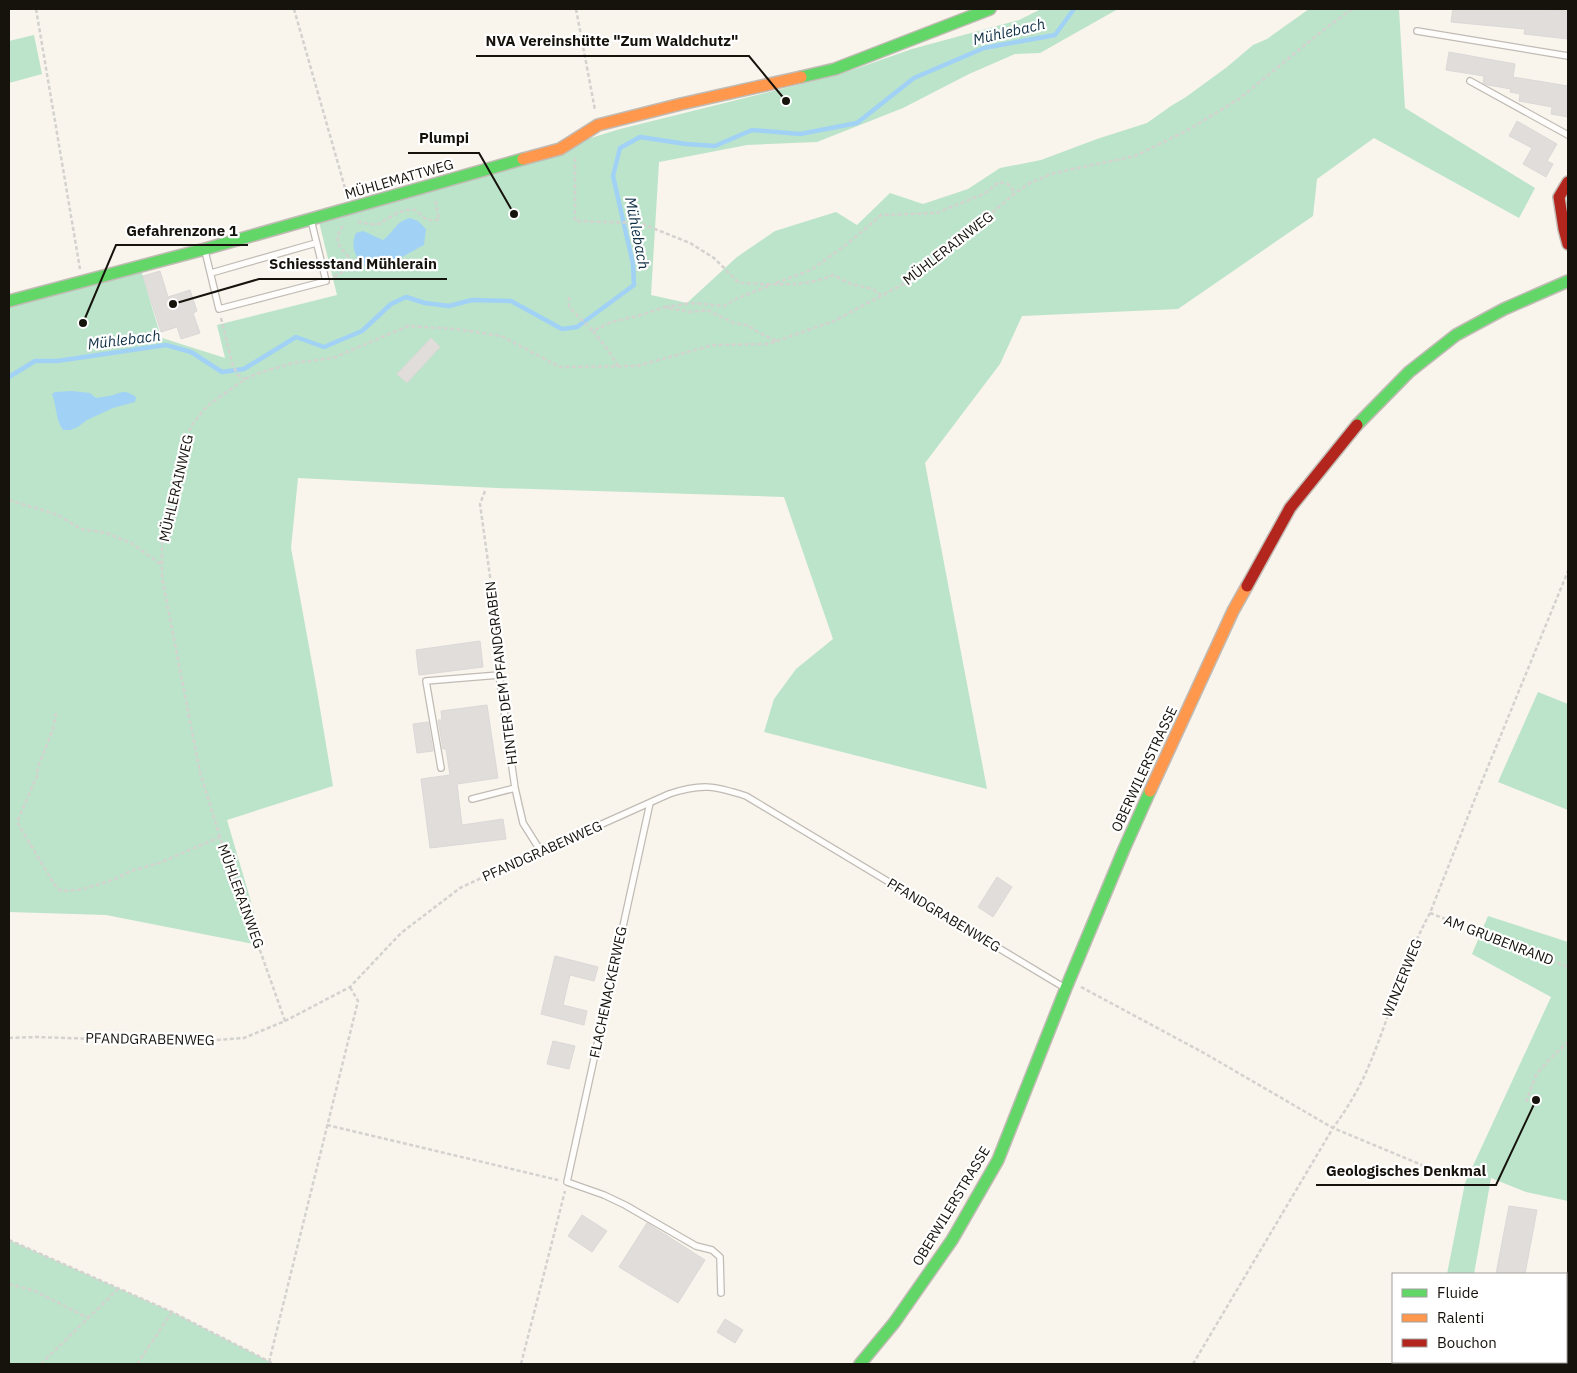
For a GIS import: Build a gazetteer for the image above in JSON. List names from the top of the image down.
{
  "streets": {
    "street": ["MÜHLEMATTWEG", "OBERWILERSTRASSE"],
    "lane": ["HINTER DEM PFANDGRABEN", "PFANDGRABENWEG", "FLACHENACKERWEG"],
    "path": ["MÜHLERAINWEG", "AM GRUBENRAND", "WINZERWEG"]
  },
  "crossings": [
    ["MÜHLERAINWEG", "PFANDGRABENWEG"],
    ["HINTER DEM PFANDGRABEN", "PFANDGRABENWEG"],
    ["OBERWILERSTRASSE", "PFANDGRABENWEG"],
    ["PFANDGRABENWEG", "FLACHENACKERWEG"],
    ["AM GRUBENRAND", "WINZERWEG"]
  ],
  "water": ["Mühlebach"],
  "places": [
    "NVA Vereinshütte \"Zum Waldchutz\"",
    "Plumpi",
    "Schiessstand Mühlerain",
    "Gefahrenzone 1",
    "Geologisches Denkmal"
  ],
  "legend": ["Fluide", "Ralenti", "Bouchon"]
}
